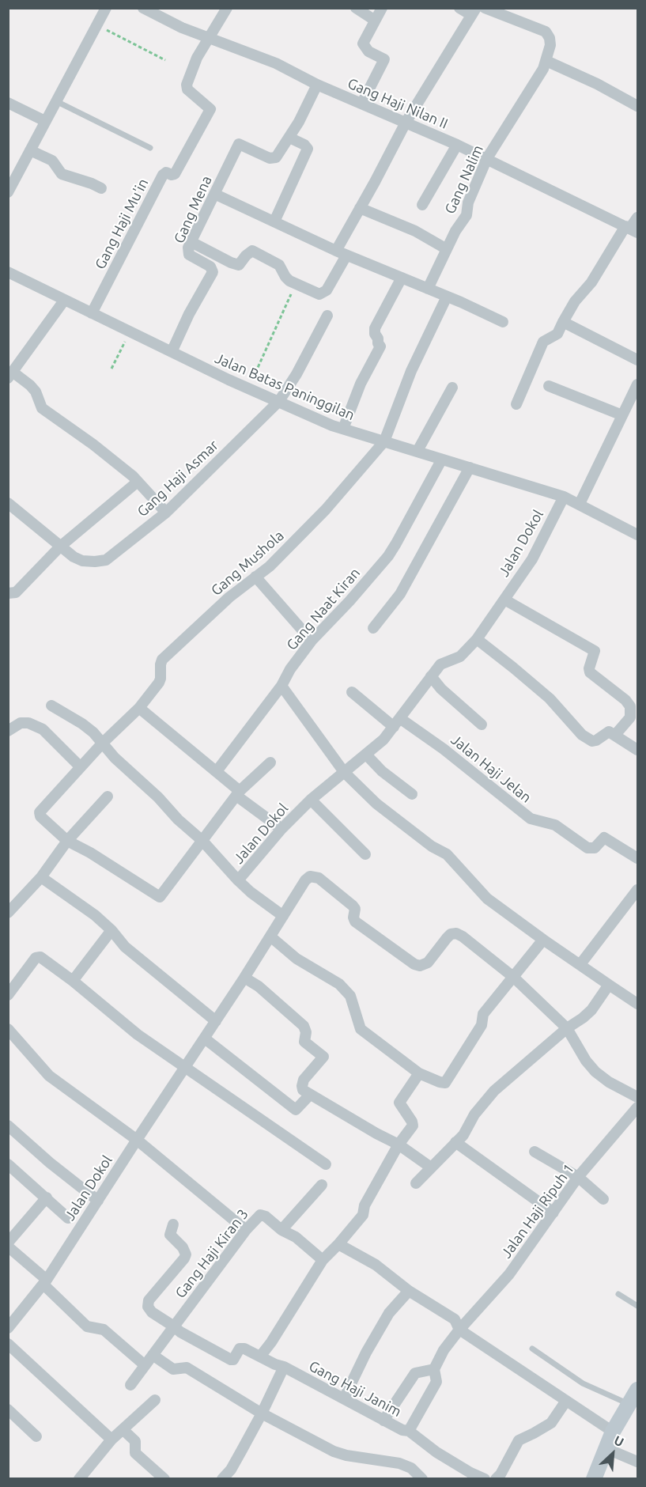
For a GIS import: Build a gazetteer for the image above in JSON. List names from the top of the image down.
{
  "streets": {
    "street": [
      "Gang Haji Nilan II",
      "Gang Nalim",
      "Gang Mena",
      "Gang Haji Mu'in",
      "Jalan Batas Paninggilan",
      "Gang Haji Asmar",
      "Jalan Dokol",
      "Gang Mushola",
      "Gang Naat Kiran",
      "Jalan Haji Jelan",
      "Jalan Haji Ripuh 1",
      "Gang Haji Kiran 3",
      "Gang Haji Janim"
    ]
  },
  "crossings": [
    ["Gang Haji Nilan II", "Gang Nalim"],
    ["Gang Haji Nilan II", "Gang Haji Mu'in"],
    ["Gang Mena", "Jalan Batas Paninggilan"],
    ["Gang Haji Mu'in", "Jalan Batas Paninggilan"],
    ["Jalan Batas Paninggilan", "Gang Haji Asmar"],
    ["Jalan Batas Paninggilan", "Jalan Dokol"],
    ["Jalan Batas Paninggilan", "Gang Mushola"],
    ["Jalan Batas Paninggilan", "Gang Naat Kiran"],
    ["Jalan Dokol", "Jalan Haji Jelan"],
    ["Jalan Haji Ripuh 1", "Gang Haji Janim"],
    ["Gang Haji Kiran 3", "Gang Haji Janim"]
  ],
  "north": "top right"
}
